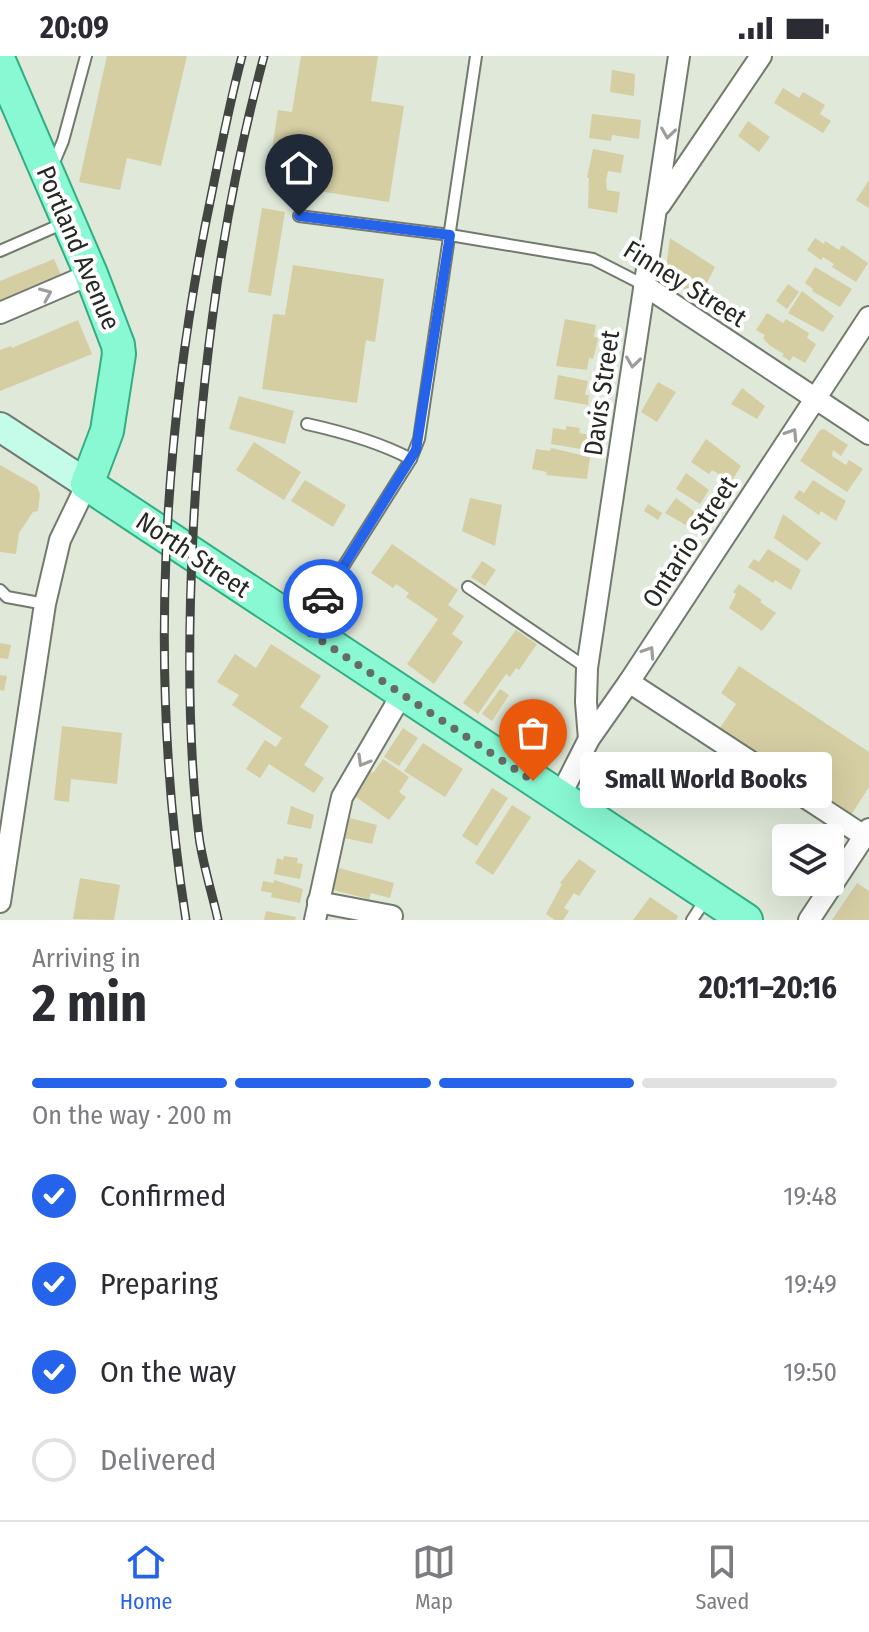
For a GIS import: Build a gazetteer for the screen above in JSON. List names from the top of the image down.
{
  "streets": {
    "main road": ["Portland Avenue", "North Street"],
    "street": ["Finney Street", "Davis Street", "Ontario Street"]
  },
  "crossings": [
    ["Portland Avenue", "North Street"],
    ["Finney Street", "Davis Street"],
    ["Finney Street", "Ontario Street"],
    ["Davis Street", "Ontario Street"],
    ["Ontario Street", "North Street"]
  ],
  "one_way": ["Ontario Street"],
  "places": ["Small World Books"],
  "page": {
    "status": "20:09",
    "bubble": "Small World Books",
    "heading": ["2 min", "Arriving in", "20:11–20:16"],
    "bar": "On the way · 200 m",
    "list": [
      ["Confirmed", "19:48"],
      ["Preparing", "19:49"],
      ["On the way", "19:50"],
      "Delivered"
    ],
    "tabs": ["Home", "Map", "Saved"]
  }
}
